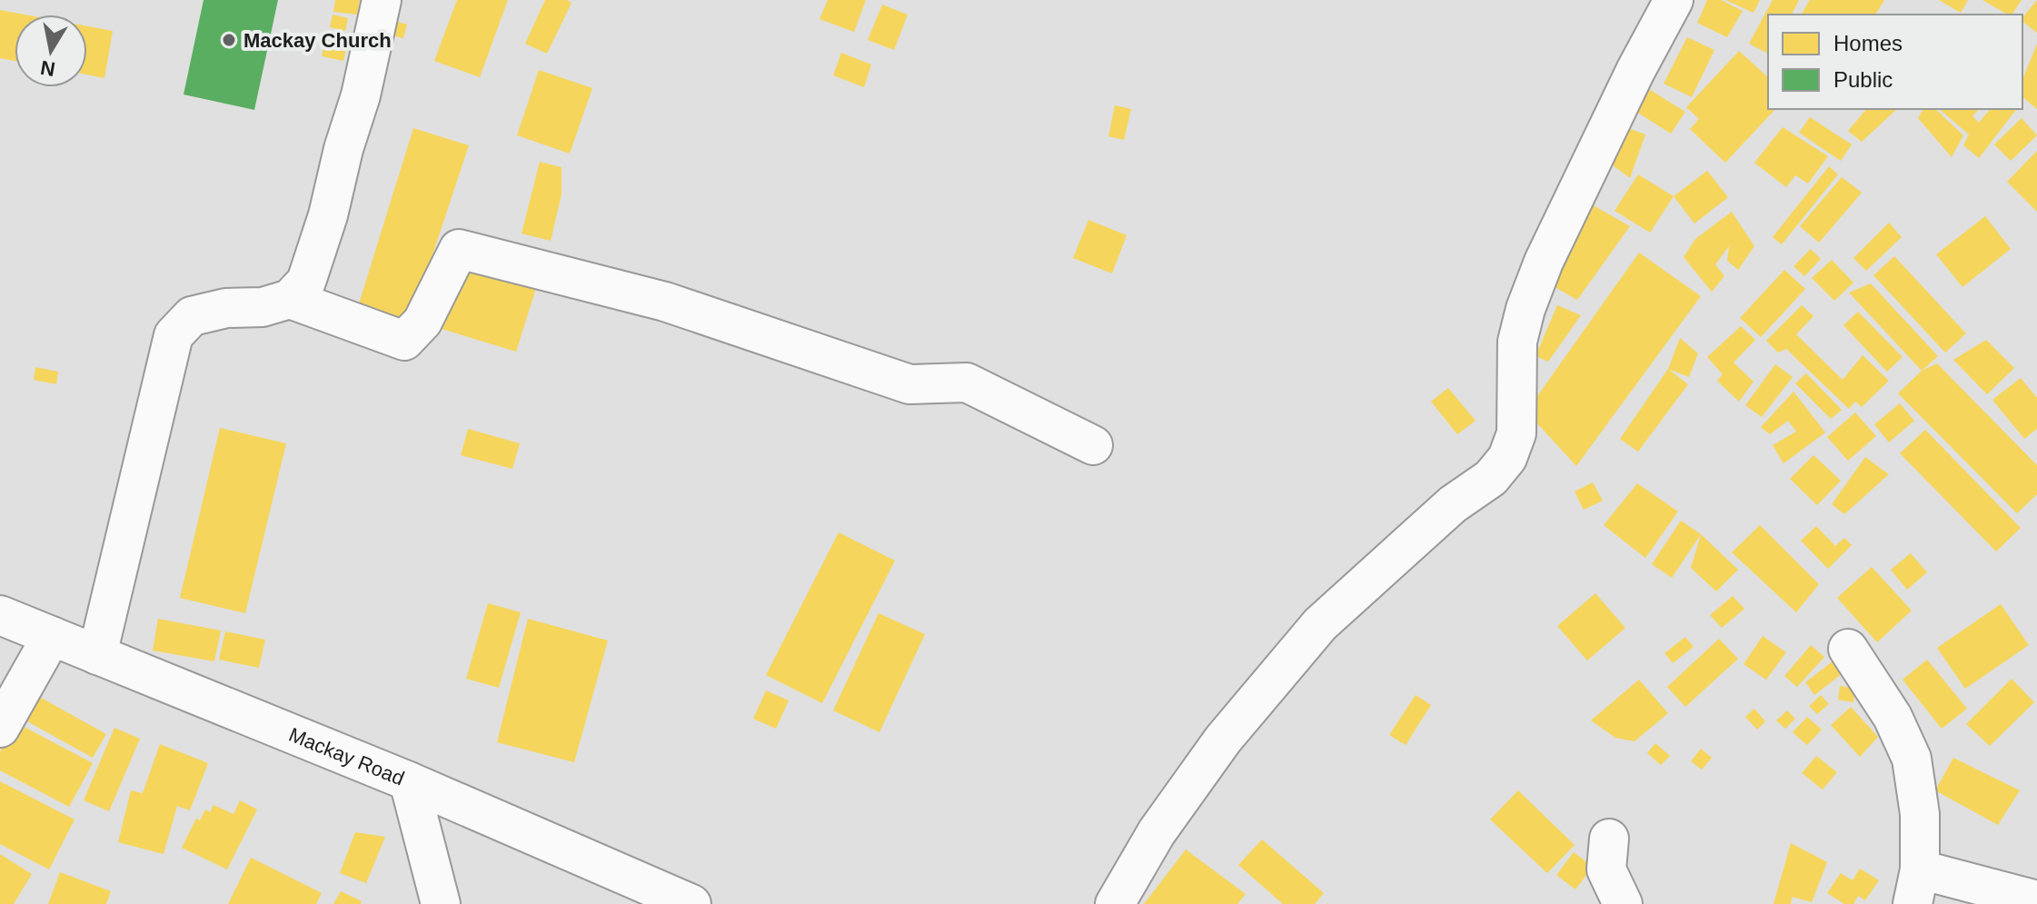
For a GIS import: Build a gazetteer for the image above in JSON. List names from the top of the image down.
{
  "streets": {
    "street": ["Mackay Road"]
  },
  "places": ["Mackay Church"],
  "legend": ["Homes", "Public"],
  "north": "bottom"
}
